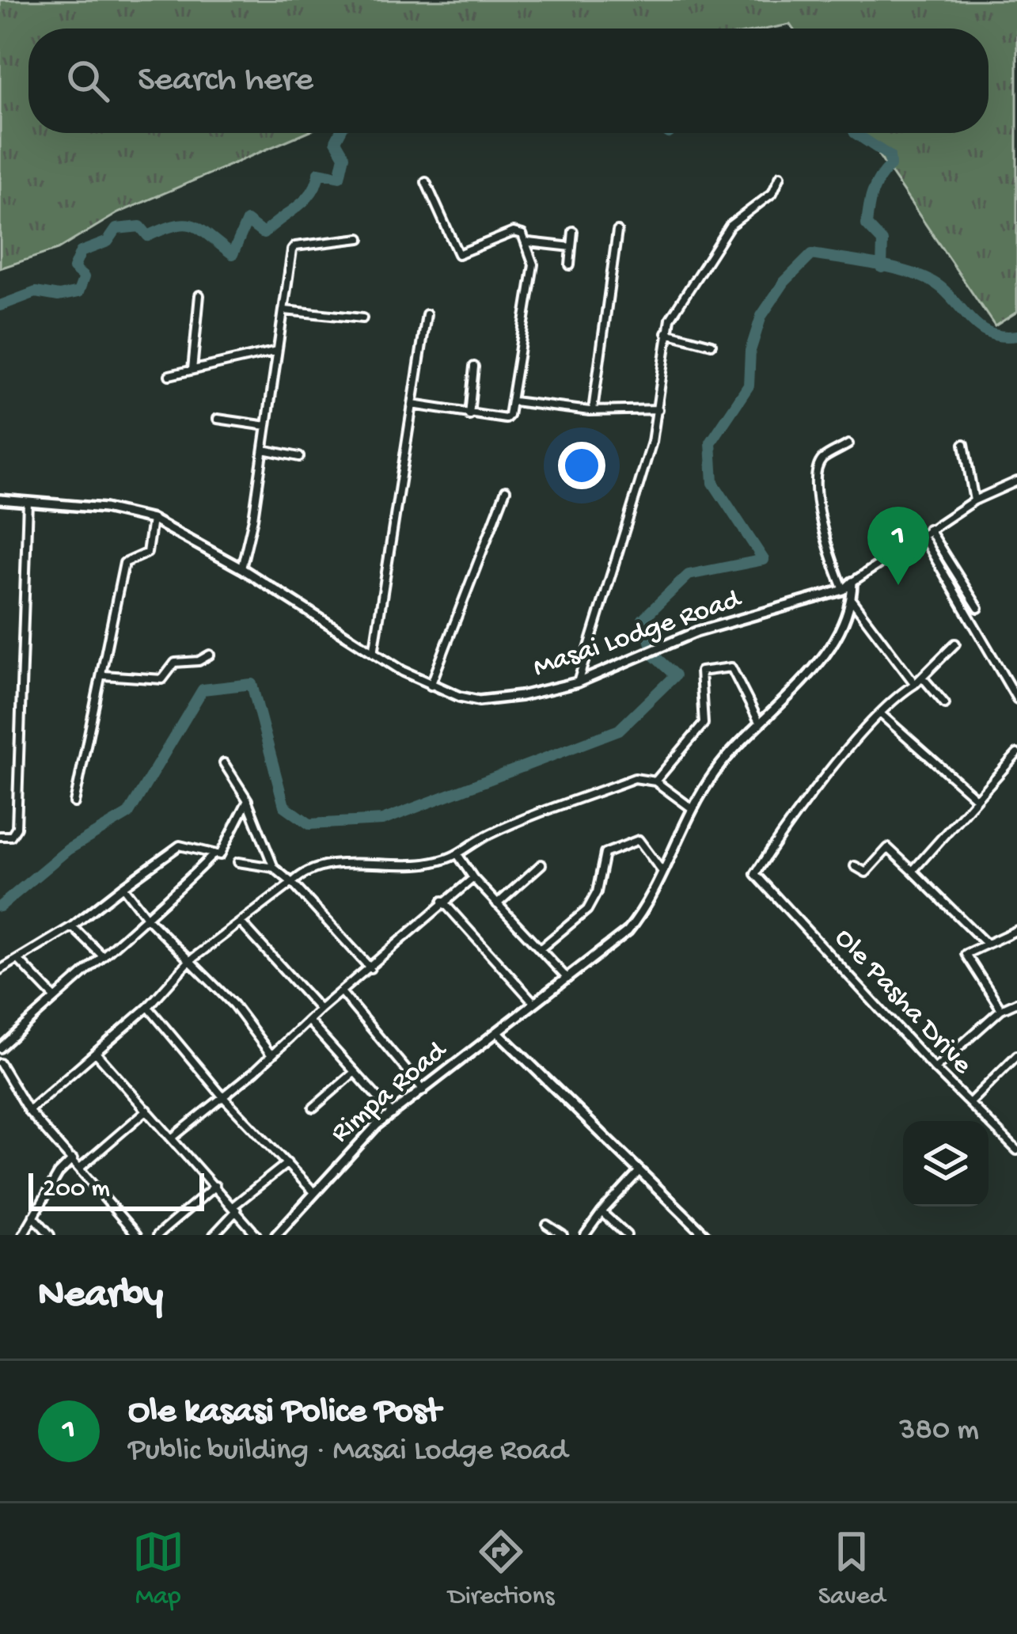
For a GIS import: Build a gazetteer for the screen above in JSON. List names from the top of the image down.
{
  "streets": {
    "street": ["Masai Lodge Road", "Ole Pasha Drive", "Rimpa Road"]
  },
  "scale_bar": "200 m",
  "page": {
    "search": "Search here",
    "pins": "1",
    "scale": "200 m",
    "heading": "Nearby",
    "list": [
      {
        "mark": "1",
        "name": "Ole kasasi Police Post",
        "note": "Public building · Masai Lodge Road",
        "value": "380 m"
      }
    ],
    "nav": ["Map", "Directions", "Saved"]
  }
}
